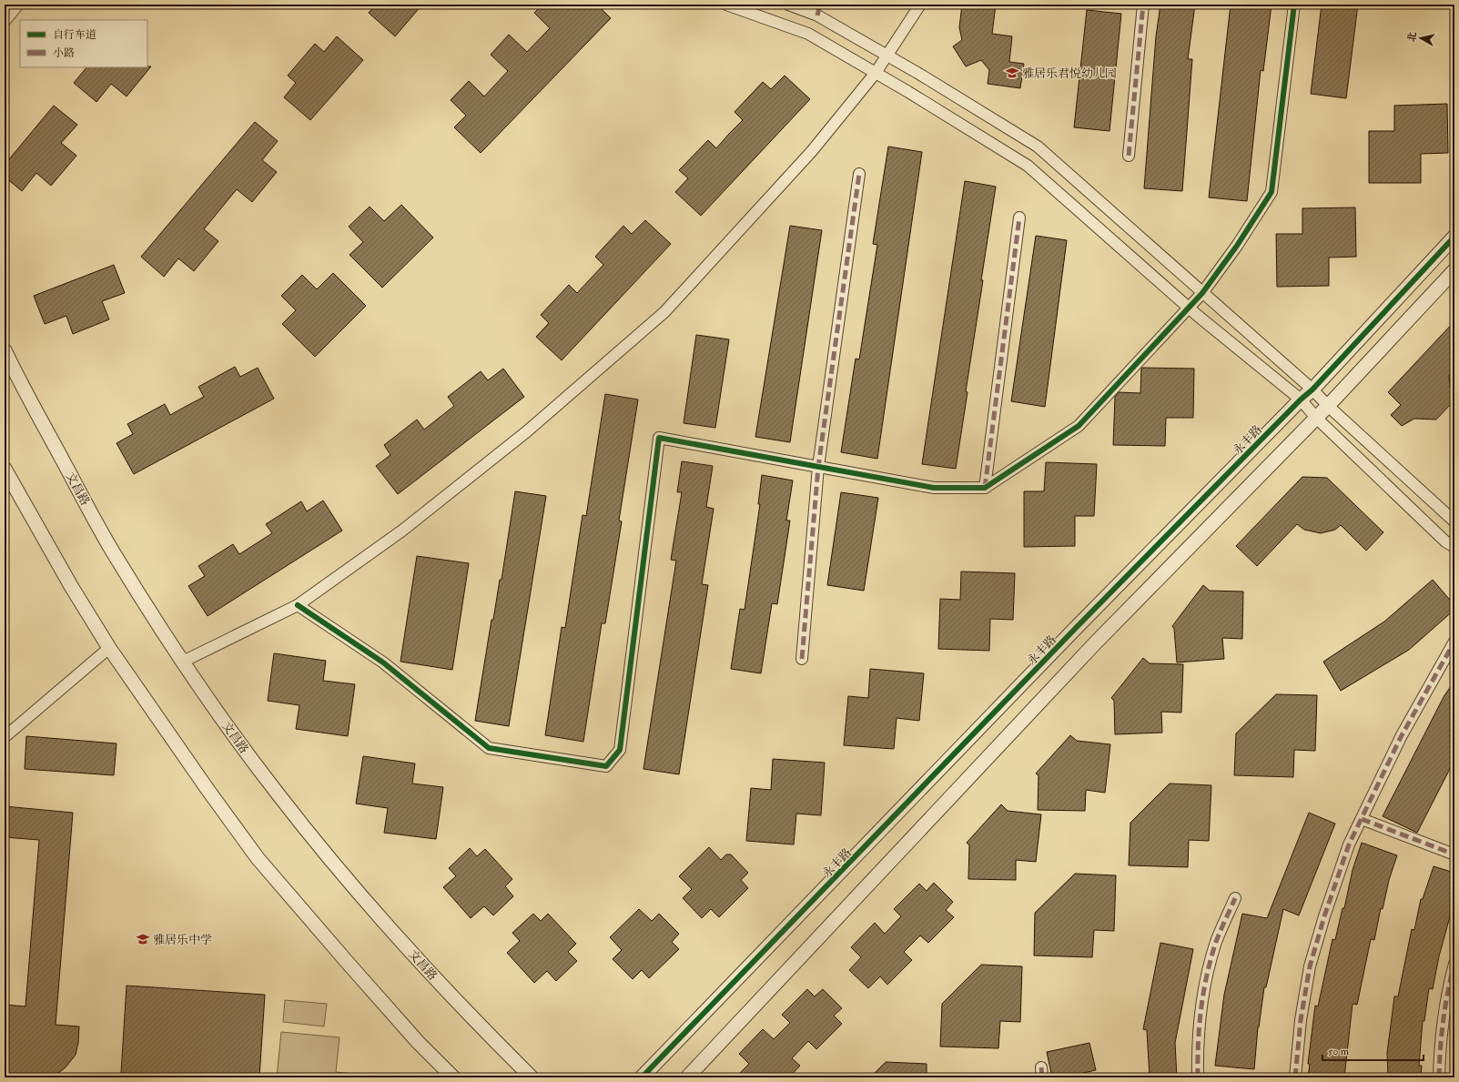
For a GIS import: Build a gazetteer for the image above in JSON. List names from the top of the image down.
{
  "streets": {
    "street": ["永丰路", "文昌路"]
  },
  "places": {
    "school or university": ["雅居乐君悦幼儿园", "雅居乐中学"]
  },
  "legend": ["自行车道", "小路"],
  "scale_bar": "50 m",
  "north": "left"
}
